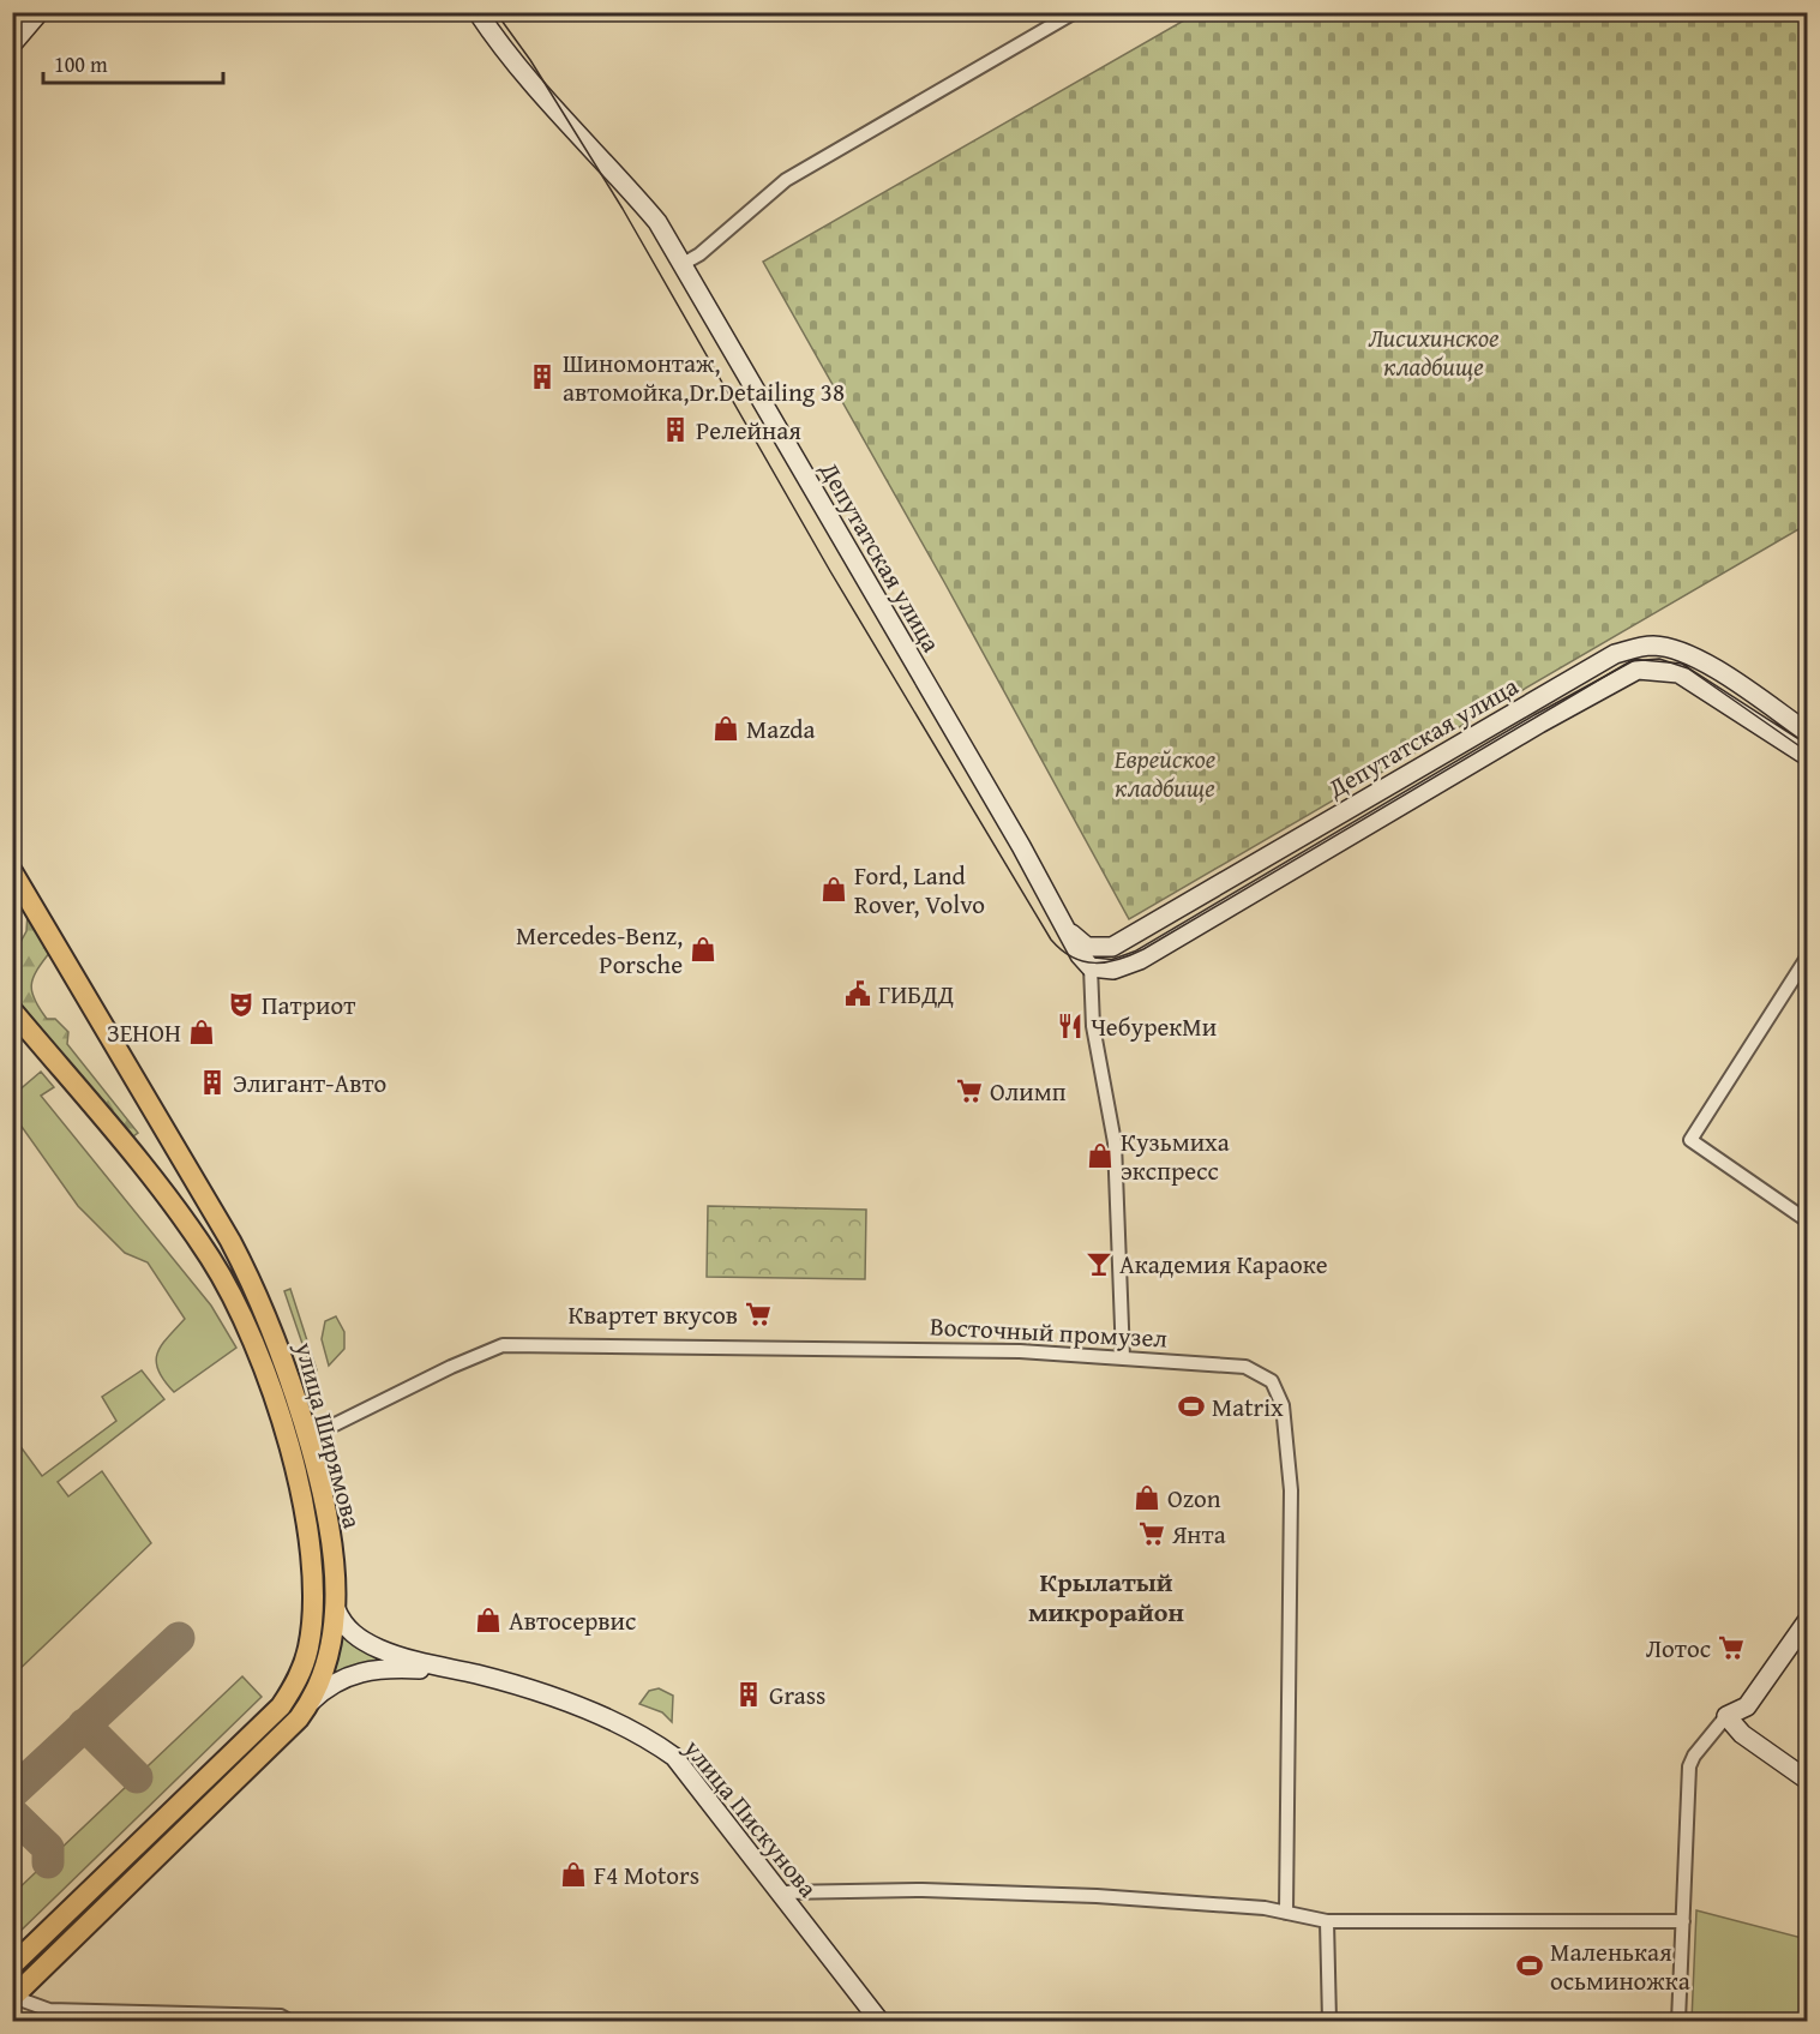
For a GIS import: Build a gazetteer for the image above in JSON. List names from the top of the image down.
{
  "streets": {
    "main road": ["Депутатская улица", "улица Ширямова", "улица Пискунова"],
    "street": ["Восточный промузел"]
  },
  "crossings": [
    ["Восточный промузел", "улица Ширямова"],
    ["улица Ширямова", "улица Пискунова"]
  ],
  "districts": ["Крылатый микрорайон"],
  "parks": ["Лисихинское кладбище", "Еврейское кладбище"],
  "places": {
    "building": [
      "Шиномонтаж, автомойка,Dr.Detailing 38",
      "Релейная",
      "Элигант-Авто",
      "Grass"
    ],
    "shop": [
      "Mazda",
      "Ford, Land Rover, Volvo",
      "Mercedes-Benz, Porsche",
      "ЗЕНОН",
      "Кузьмиха экспресс",
      "Ozon",
      "Автосервис",
      "F4 Motors"
    ],
    "public building": ["ГИБДД"],
    "theatre": ["Патриот"],
    "restaurant": ["ЧебурекМи"],
    "supermarket": [
      "Олимп",
      "Квартет вкусов",
      "Янта",
      "Лотос"
    ],
    "bar": ["Академия Караоке"],
    "sports": ["Matrix", "Маленькая осьминожка"]
  },
  "scale_bar": "100 m"
}
